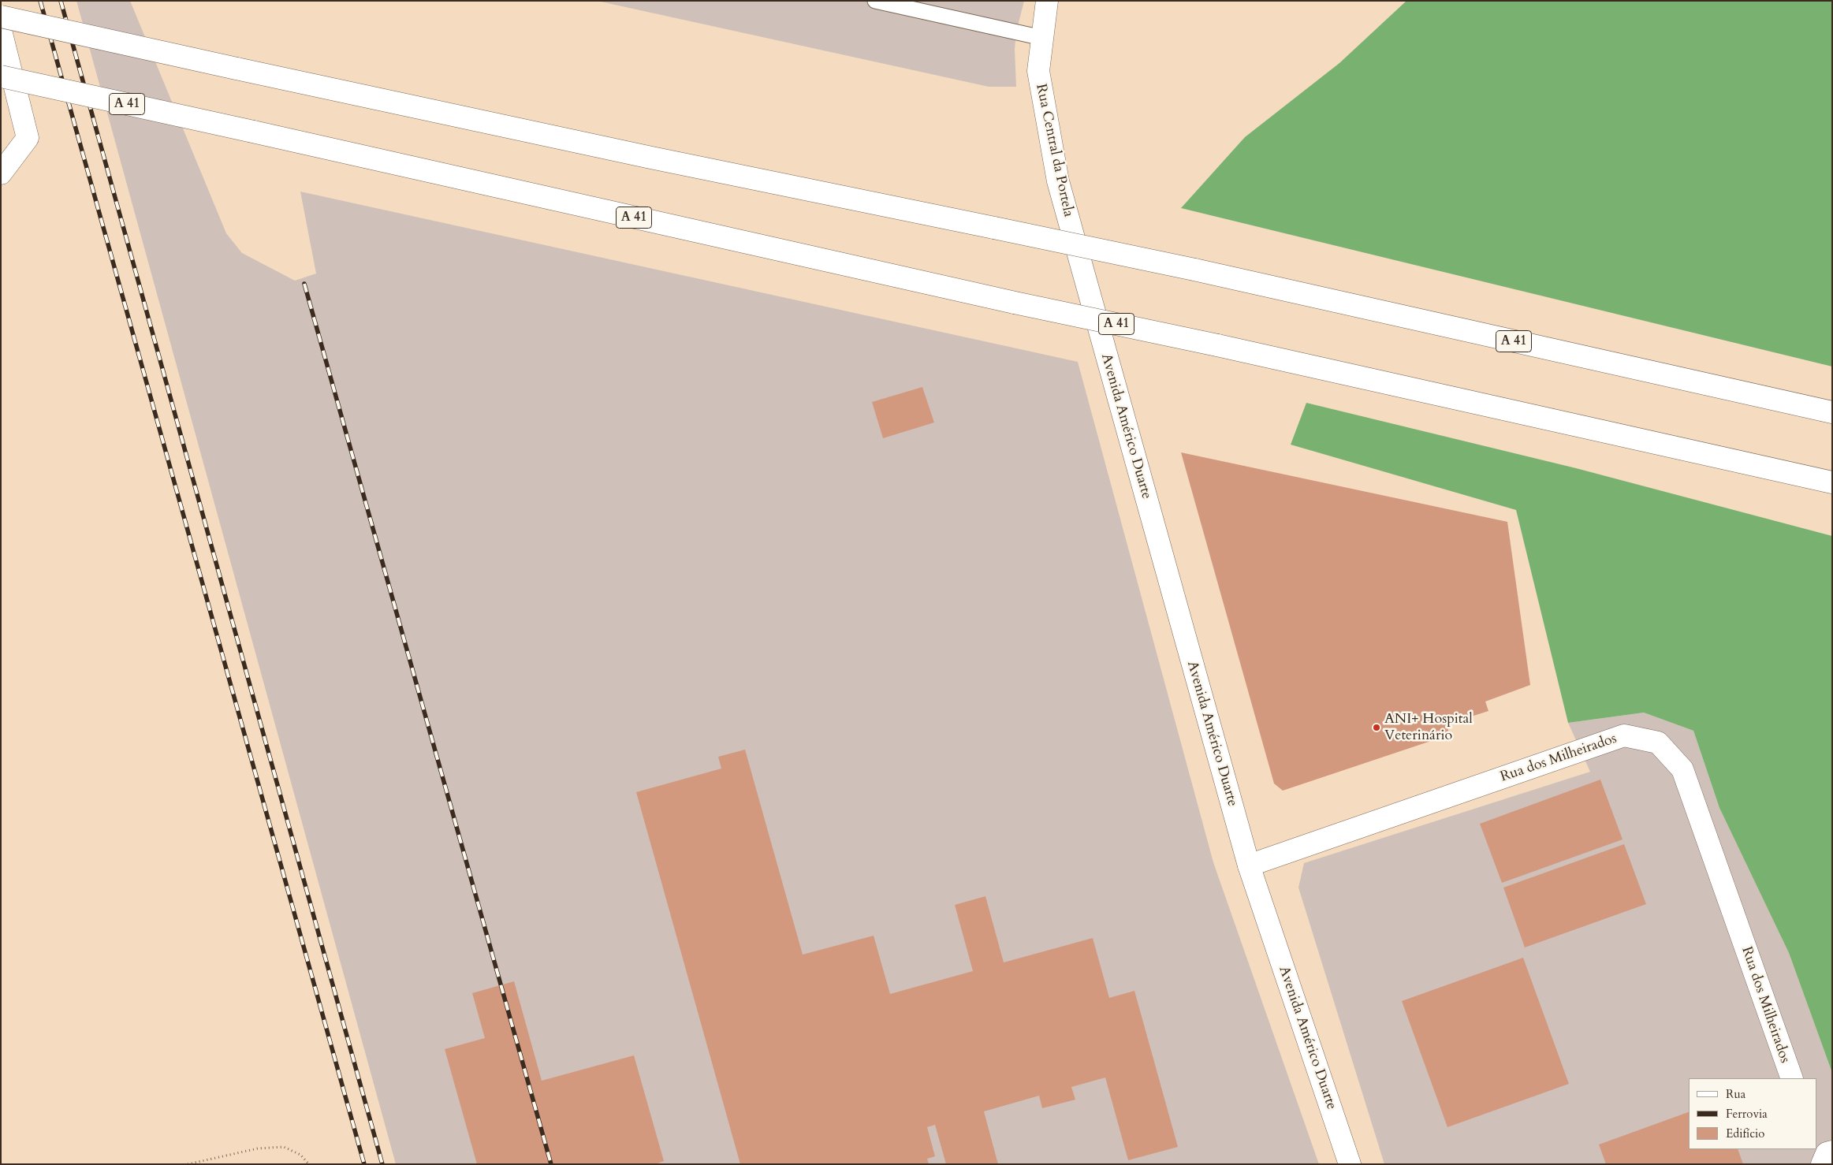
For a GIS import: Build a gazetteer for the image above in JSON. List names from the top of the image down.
{
  "streets": {
    "main road": [
      "A 41",
      "Rua Central da Portela",
      "Avenida Américo Duarte",
      "Rua dos Milheirados"
    ]
  },
  "crossings": [
    ["Rua Central da Portela", "Avenida Américo Duarte"],
    ["Avenida Américo Duarte", "Rua dos Milheirados"]
  ],
  "places": ["ANI+ Hospital Veterinário"],
  "legend": ["Rua", "Ferrovia", "Edifício"]
}
